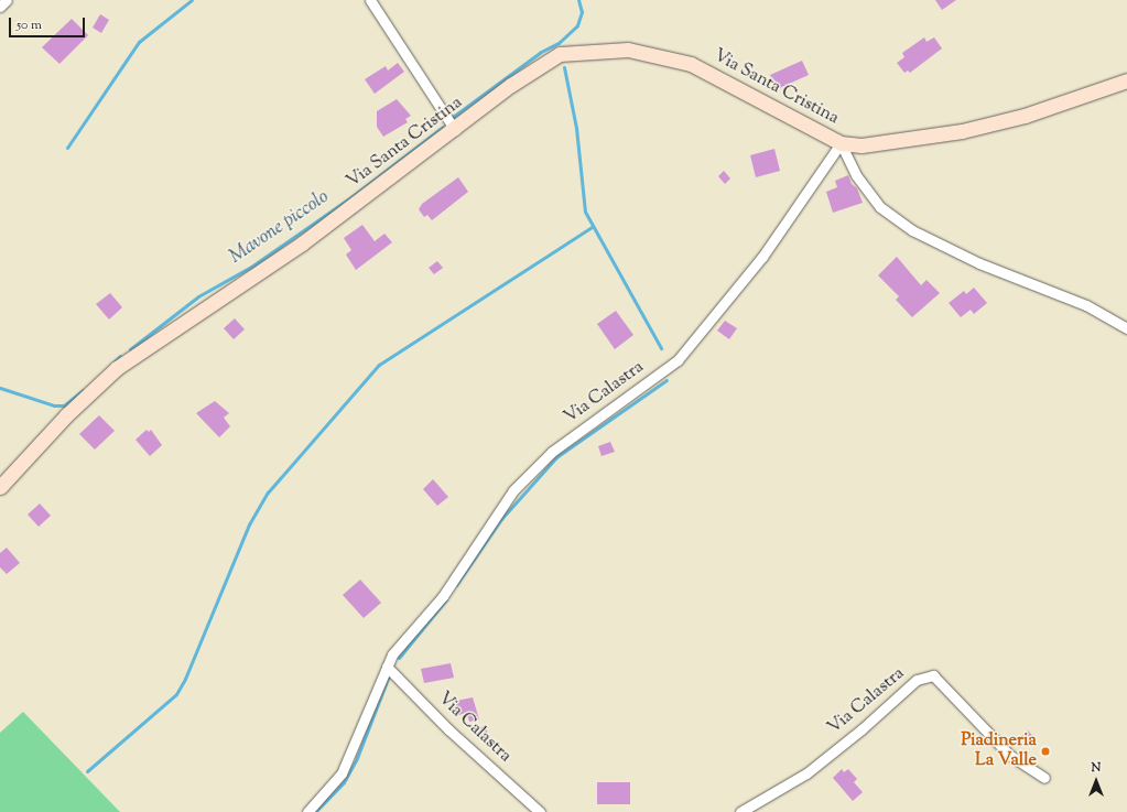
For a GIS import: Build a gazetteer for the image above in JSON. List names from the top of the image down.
{
  "streets": {
    "street": ["Via Santa Cristina", "Via Calastra"]
  },
  "crossings": [
    ["Via Santa Cristina", "Via Calastra"]
  ],
  "water": ["Mavone piccolo"],
  "places": ["Piadineria La Valle"],
  "scale_bar": "50 m",
  "north": "top"
}
